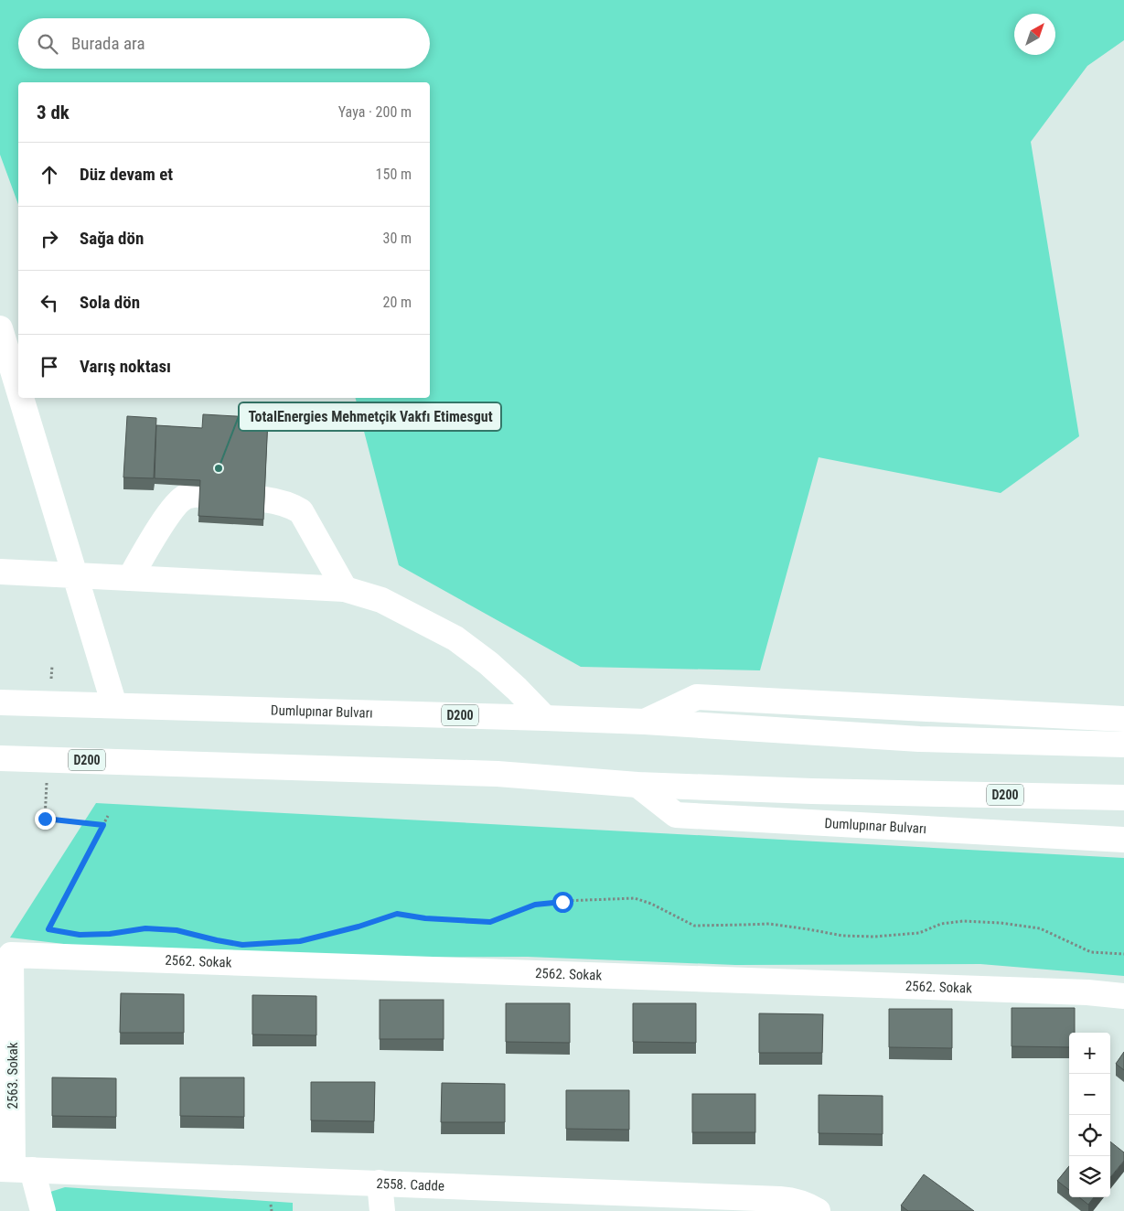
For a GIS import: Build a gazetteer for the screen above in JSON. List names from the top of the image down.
{
  "streets": {
    "main road": [
      "Dumlupınar Bulvarı",
      "D200",
      "2562. Sokak",
      "2563. Sokak",
      "2558. Cadde"
    ]
  },
  "crossings": [
    ["Dumlupınar Bulvarı", "D200"],
    ["2562. Sokak", "2563. Sokak"],
    ["2563. Sokak", "2558. Cadde"]
  ],
  "places": ["TotalEnergies Mehmetçik Vakfı Etimesgut"],
  "north": "top right",
  "page": {
    "search": "Burada ara",
    "heading": ["3 dk", "Yaya · 200 m"],
    "list": [
      ["Düz devam et", "150 m"],
      ["Sağa dön", "30 m"],
      ["Sola dön", "20 m"],
      "Varış noktası"
    ],
    "map_buttons": ["+", "−"]
  }
}
